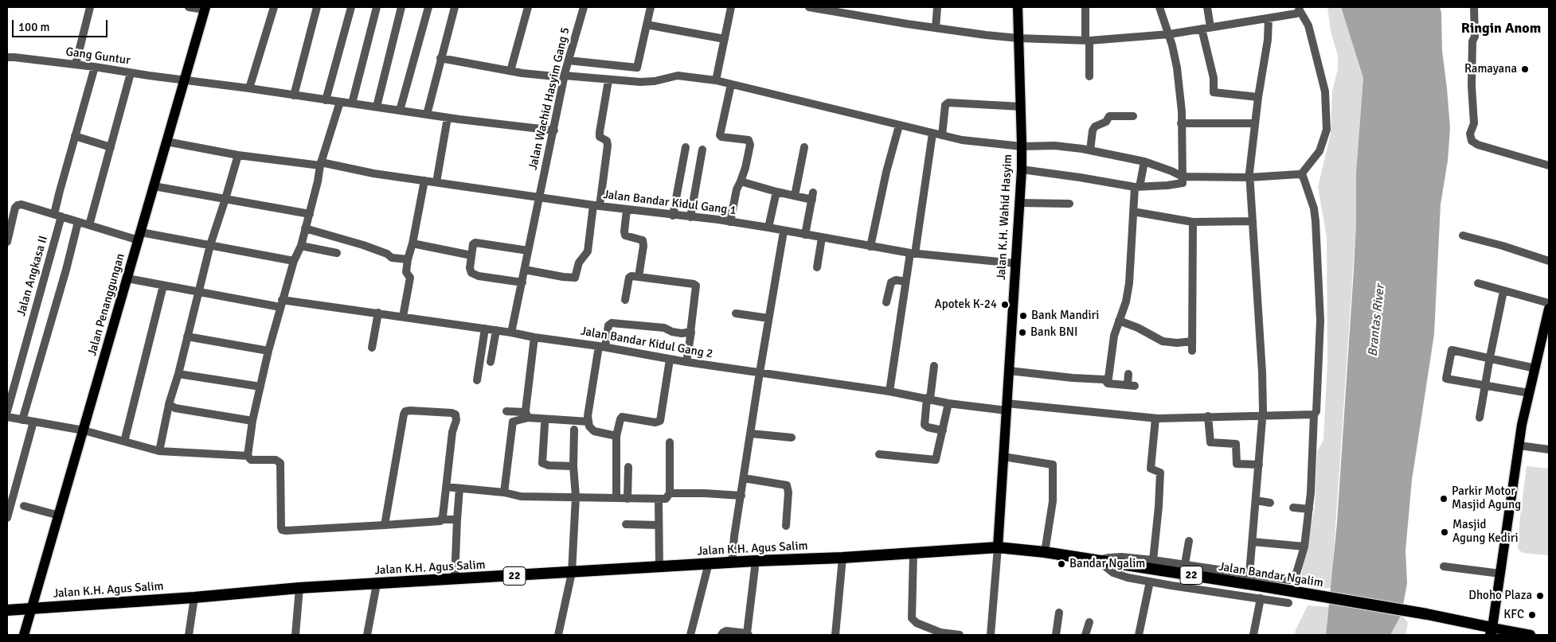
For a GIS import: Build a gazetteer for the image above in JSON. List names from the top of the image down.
{
  "streets": {
    "highway": ["Jalan K.H. Agus Salim", "22", "Jalan Bandar Ngalim"],
    "main road": ["Jalan K.H. Wahid Hasyim", "Jalan Penanggungan"],
    "street": [
      "Gang Guntur",
      "Jalan Wachid Hasyim Gang 5",
      "Jalan Bandar Kidul Gang 1",
      "Jalan Angkasa II",
      "Jalan Bandar Kidul Gang 2"
    ]
  },
  "crossings": [
    ["Gang Guntur", "Jalan Wachid Hasyim Gang 5"],
    ["Gang Guntur", "Jalan Angkasa II"],
    ["Gang Guntur", "Jalan Penanggungan"],
    ["Jalan Wachid Hasyim Gang 5", "Jalan Bandar Kidul Gang 1"],
    ["Jalan Wachid Hasyim Gang 5", "Jalan Bandar Kidul Gang 2"],
    ["Jalan Bandar Kidul Gang 1", "Jalan K.H. Wahid Hasyim"],
    ["Jalan Bandar Kidul Gang 1", "Jalan Penanggungan"],
    ["Jalan K.H. Wahid Hasyim", "Jalan Bandar Kidul Gang 2"],
    ["Jalan K.H. Wahid Hasyim", "Jalan K.H. Agus Salim"],
    ["Jalan K.H. Wahid Hasyim", "Jalan Bandar Ngalim"],
    ["Jalan Penanggungan", "Jalan Bandar Kidul Gang 2"],
    ["Jalan Penanggungan", "Jalan K.H. Agus Salim"],
    ["Jalan Penanggungan", "22"],
    ["Jalan K.H. Agus Salim", "22"],
    ["Jalan K.H. Agus Salim", "Jalan Bandar Ngalim"]
  ],
  "districts": ["Ringin Anom"],
  "water": ["Brantas River"],
  "places": [
    "Ramayana",
    "Apotek K-24",
    "Bank Mandiri",
    "Bank BNI",
    "Parkir Motor Masjid Agung",
    "Masjid Agung Kediri",
    "Bandar Ngalim",
    "Dhoho Plaza",
    "KFC"
  ],
  "scale_bar": "100 m"
}
